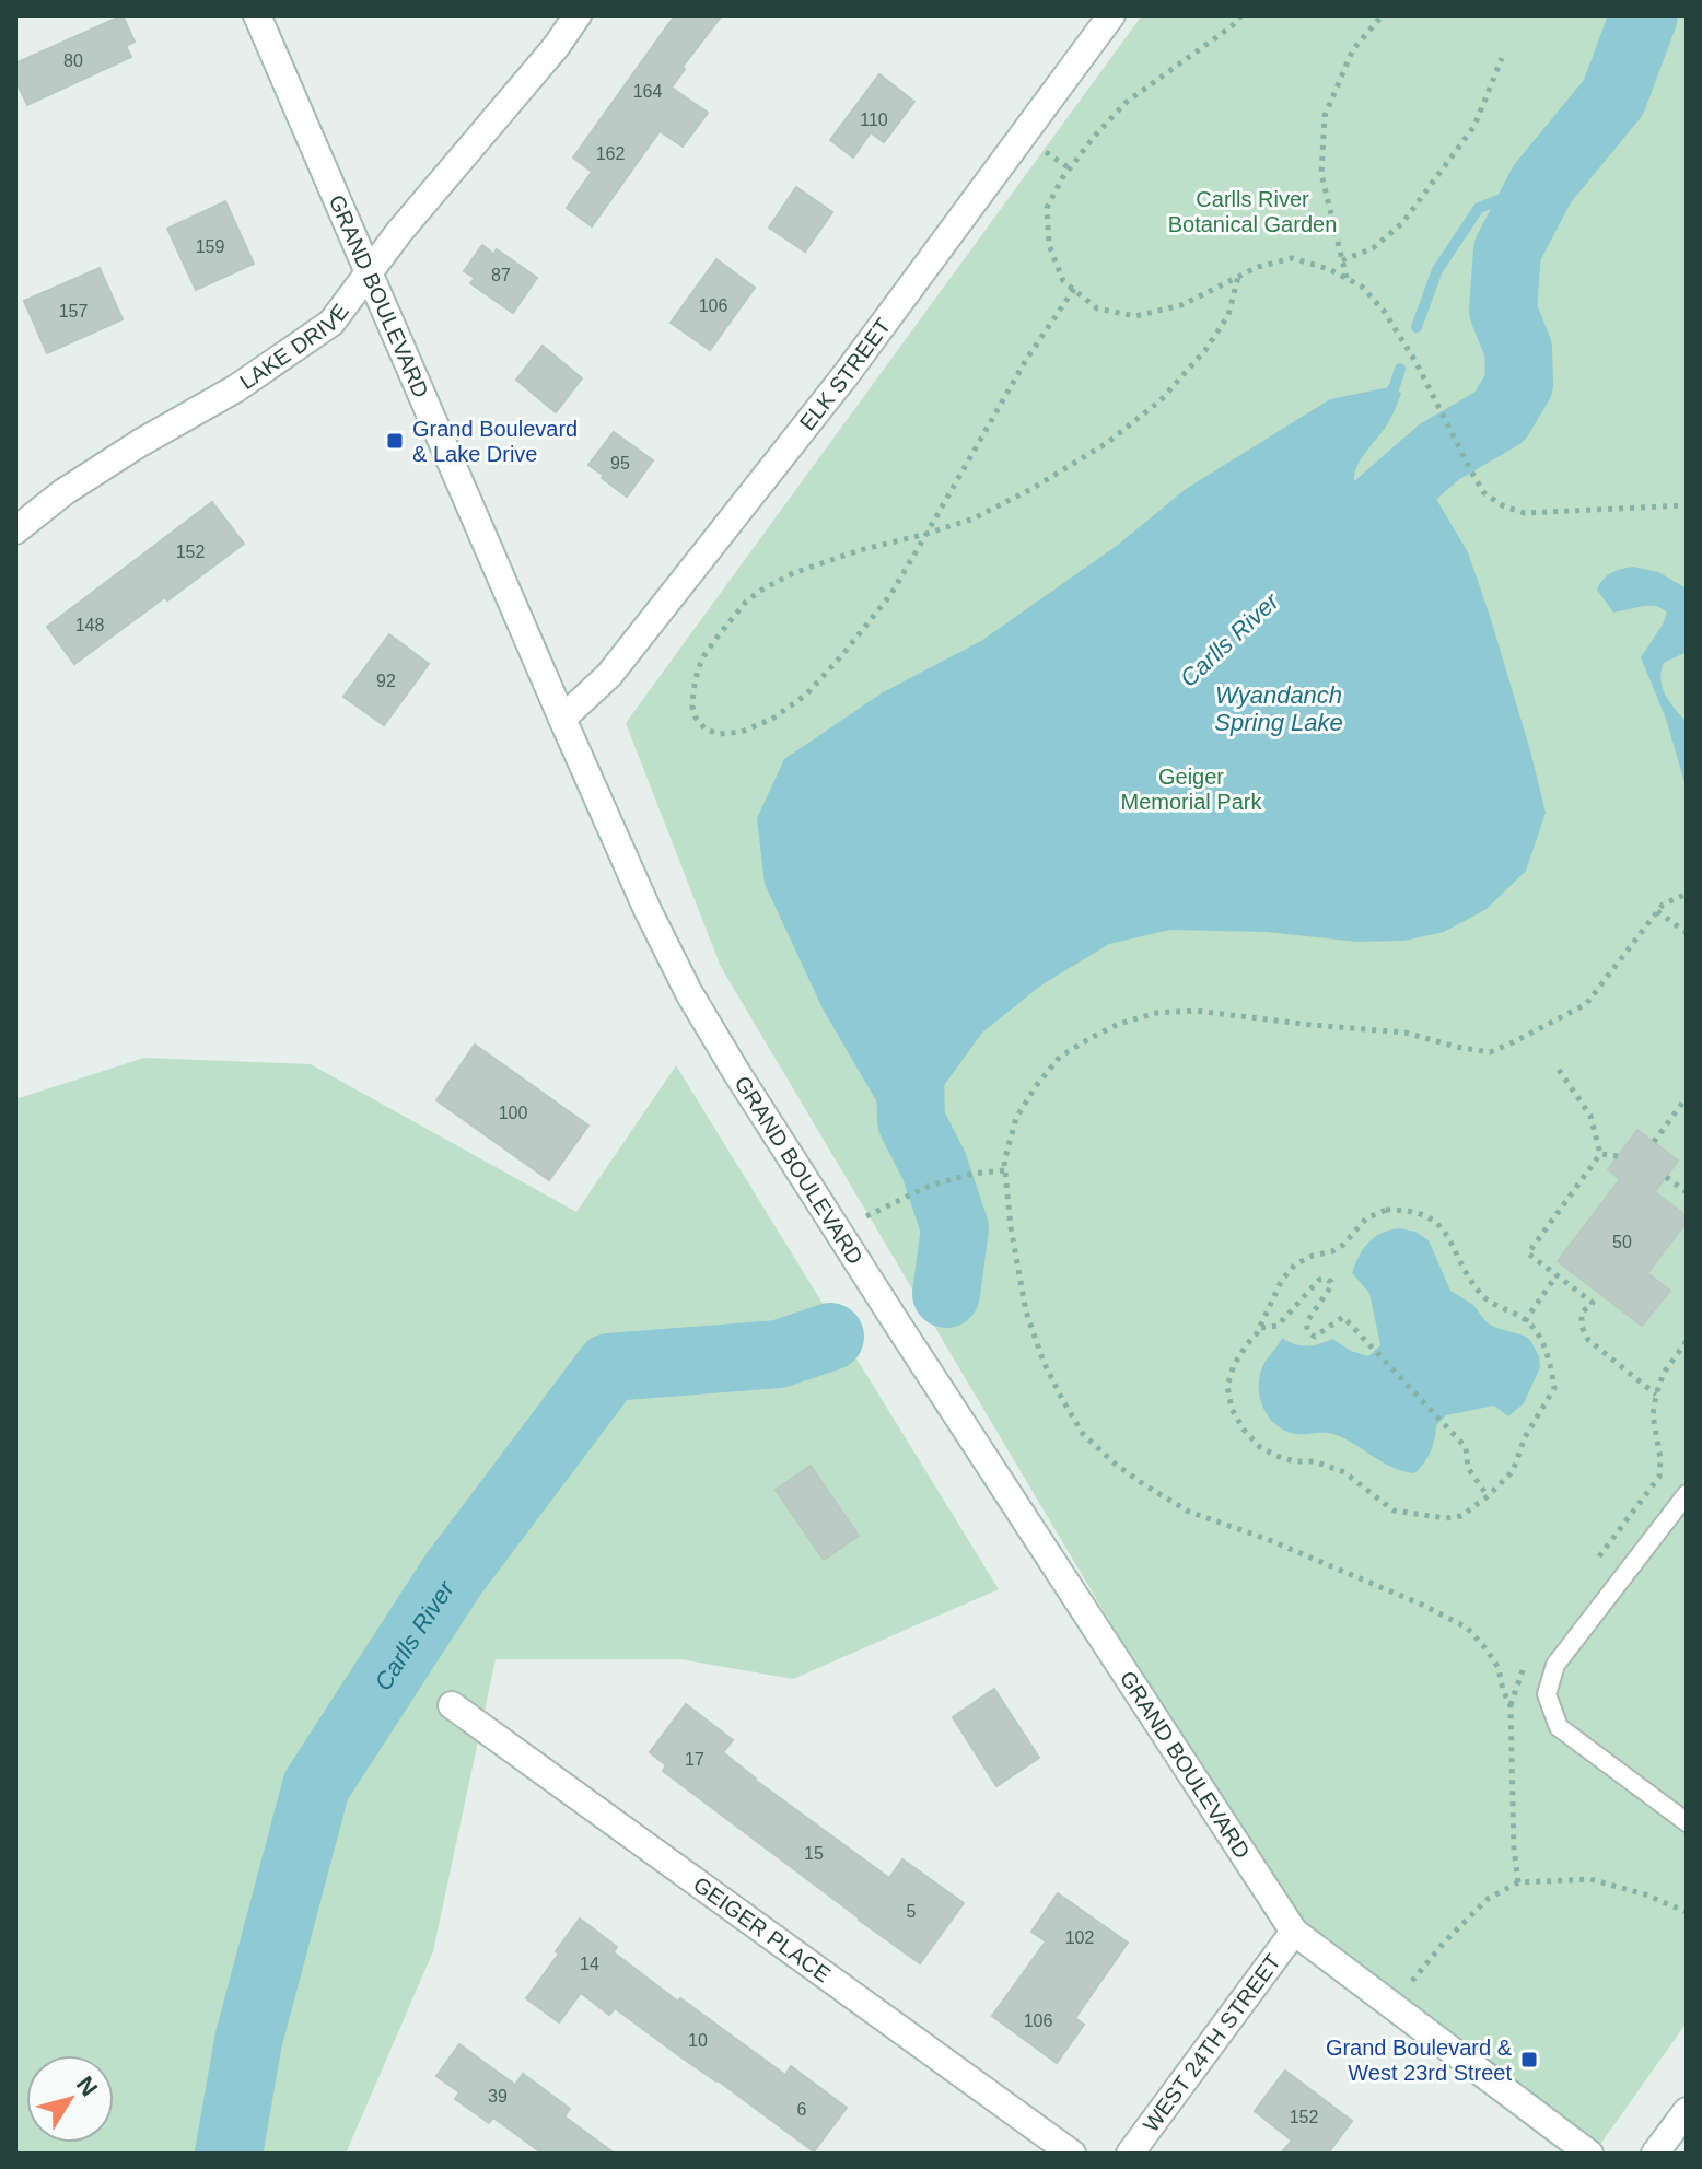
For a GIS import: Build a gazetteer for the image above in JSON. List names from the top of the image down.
{
  "streets": {
    "street": [
      "GRAND BOULEVARD",
      "LAKE DRIVE",
      "ELK STREET",
      "GEIGER PLACE",
      "WEST 24TH STREET"
    ]
  },
  "crossings": [
    ["GRAND BOULEVARD", "LAKE DRIVE"],
    ["GRAND BOULEVARD", "ELK STREET"],
    ["GRAND BOULEVARD", "WEST 24TH STREET"]
  ],
  "water": ["Carlls River", "Wyandanch Spring Lake"],
  "parks": ["Carlls River Botanical Garden", "Geiger Memorial Park"],
  "places": {
    "transit": ["Grand Boulevard & Lake Drive", "Grand Boulevard & West 23rd Street"]
  },
  "house_numbers": [
    "80",
    "164",
    "110",
    "162",
    "159",
    "87",
    "106",
    "157",
    "95",
    "152",
    "148",
    "92",
    "100",
    "50",
    "17",
    "15",
    "5",
    "102",
    "14",
    "106",
    "10",
    "39",
    "6",
    "152"
  ],
  "north": "top right"
}
